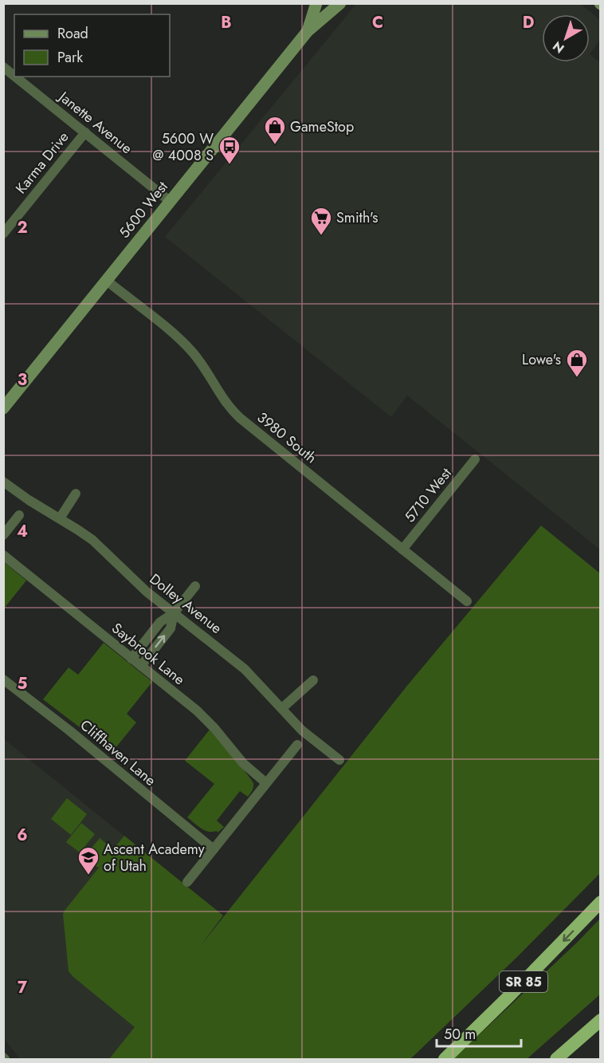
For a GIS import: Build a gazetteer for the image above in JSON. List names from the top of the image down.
{
  "streets": {
    "highway": ["SR 85"],
    "main road": ["5600 West"],
    "street": [
      "Janette Avenue",
      "Karma Drive",
      "3980 South",
      "5710 West",
      "Dolley Avenue",
      "Saybrook Lane",
      "Cliffhaven Lane"
    ]
  },
  "crossings": [
    ["Janette Avenue", "Karma Drive"],
    ["Janette Avenue", "5600 West"],
    ["5600 West", "3980 South"],
    ["3980 South", "5710 West"]
  ],
  "places": {
    "shop": ["GameStop", "Lowe's"],
    "bus stop": ["5600 W @ 4008 S"],
    "supermarket": ["Smith's"],
    "school or university": ["Ascent Academy of Utah"]
  },
  "legend": ["Road", "Park"],
  "scale_bar": "50 m",
  "north": "bottom left",
  "grid": {
    "columns": ["B", "C", "D"],
    "rows": [
      "2",
      "3",
      "4",
      "5",
      "6",
      "7"
    ]
  }
}
